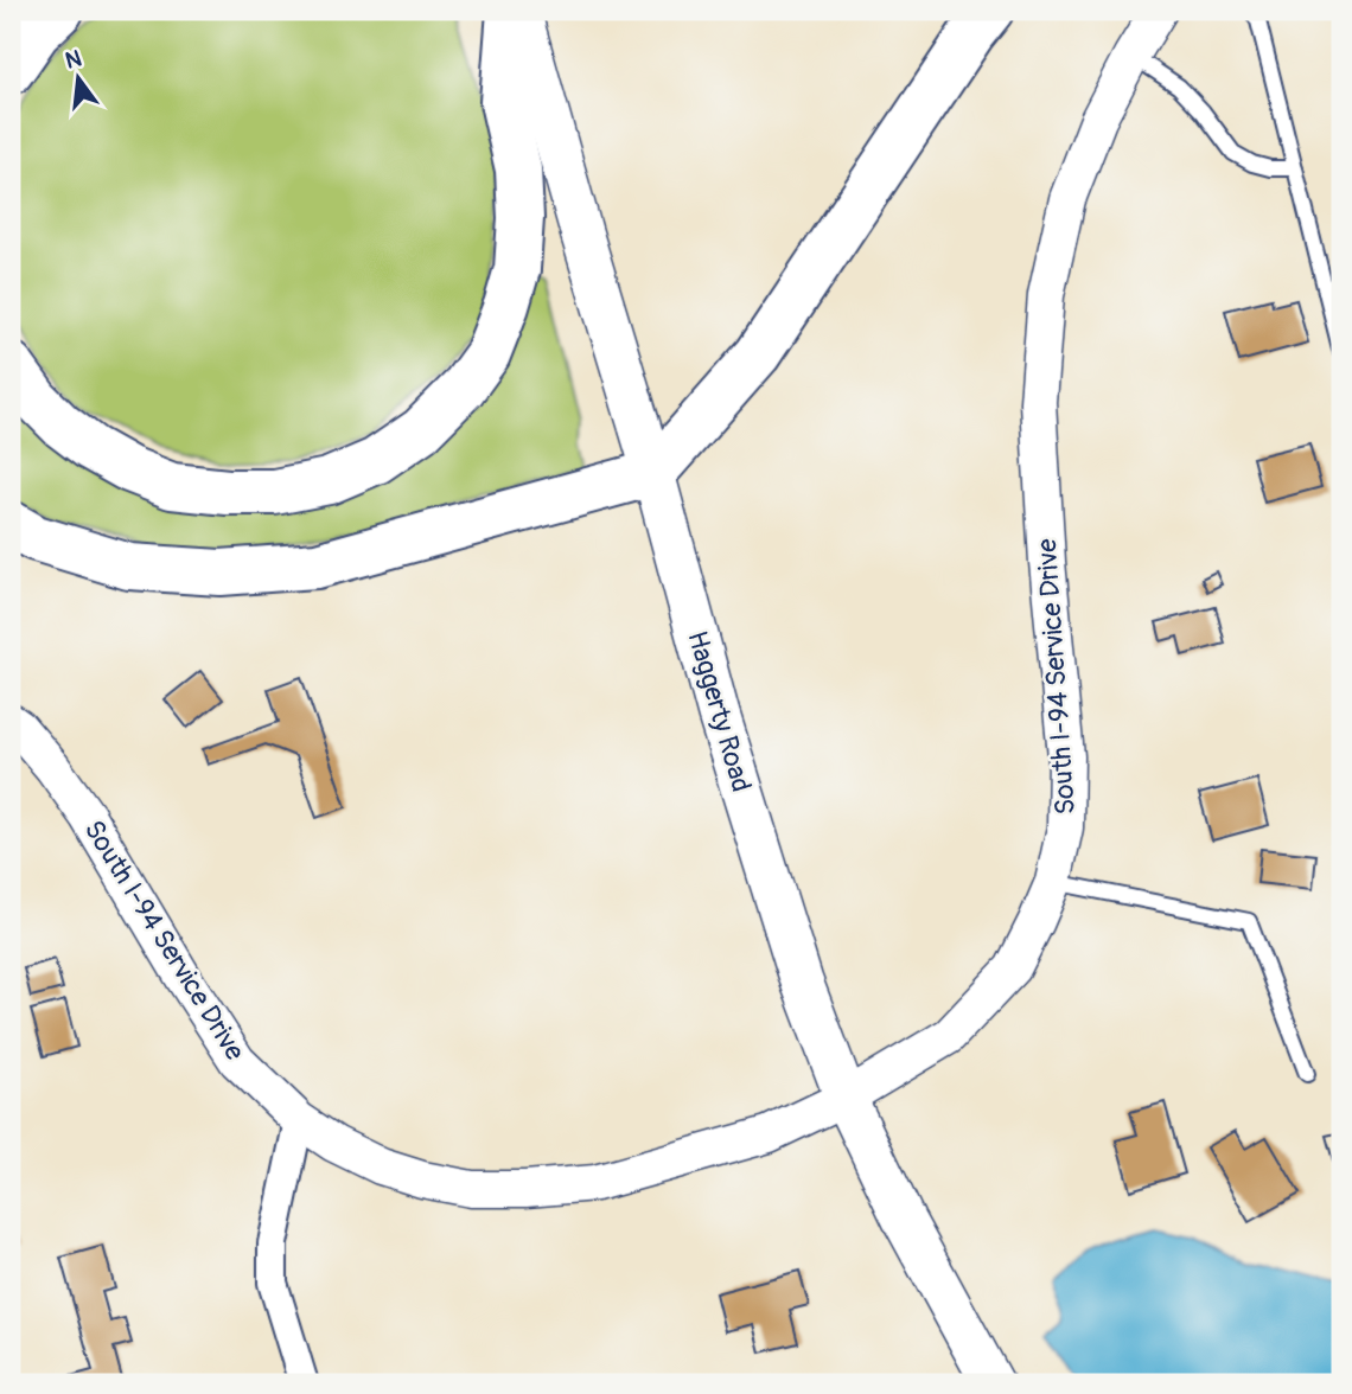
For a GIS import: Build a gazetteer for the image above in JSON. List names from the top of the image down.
{
  "streets": {
    "main road": ["Haggerty Road"],
    "street": ["South I-94 Service Drive"]
  },
  "crossings": [
    ["South I-94 Service Drive", "Haggerty Road"]
  ],
  "north": "top"
}
